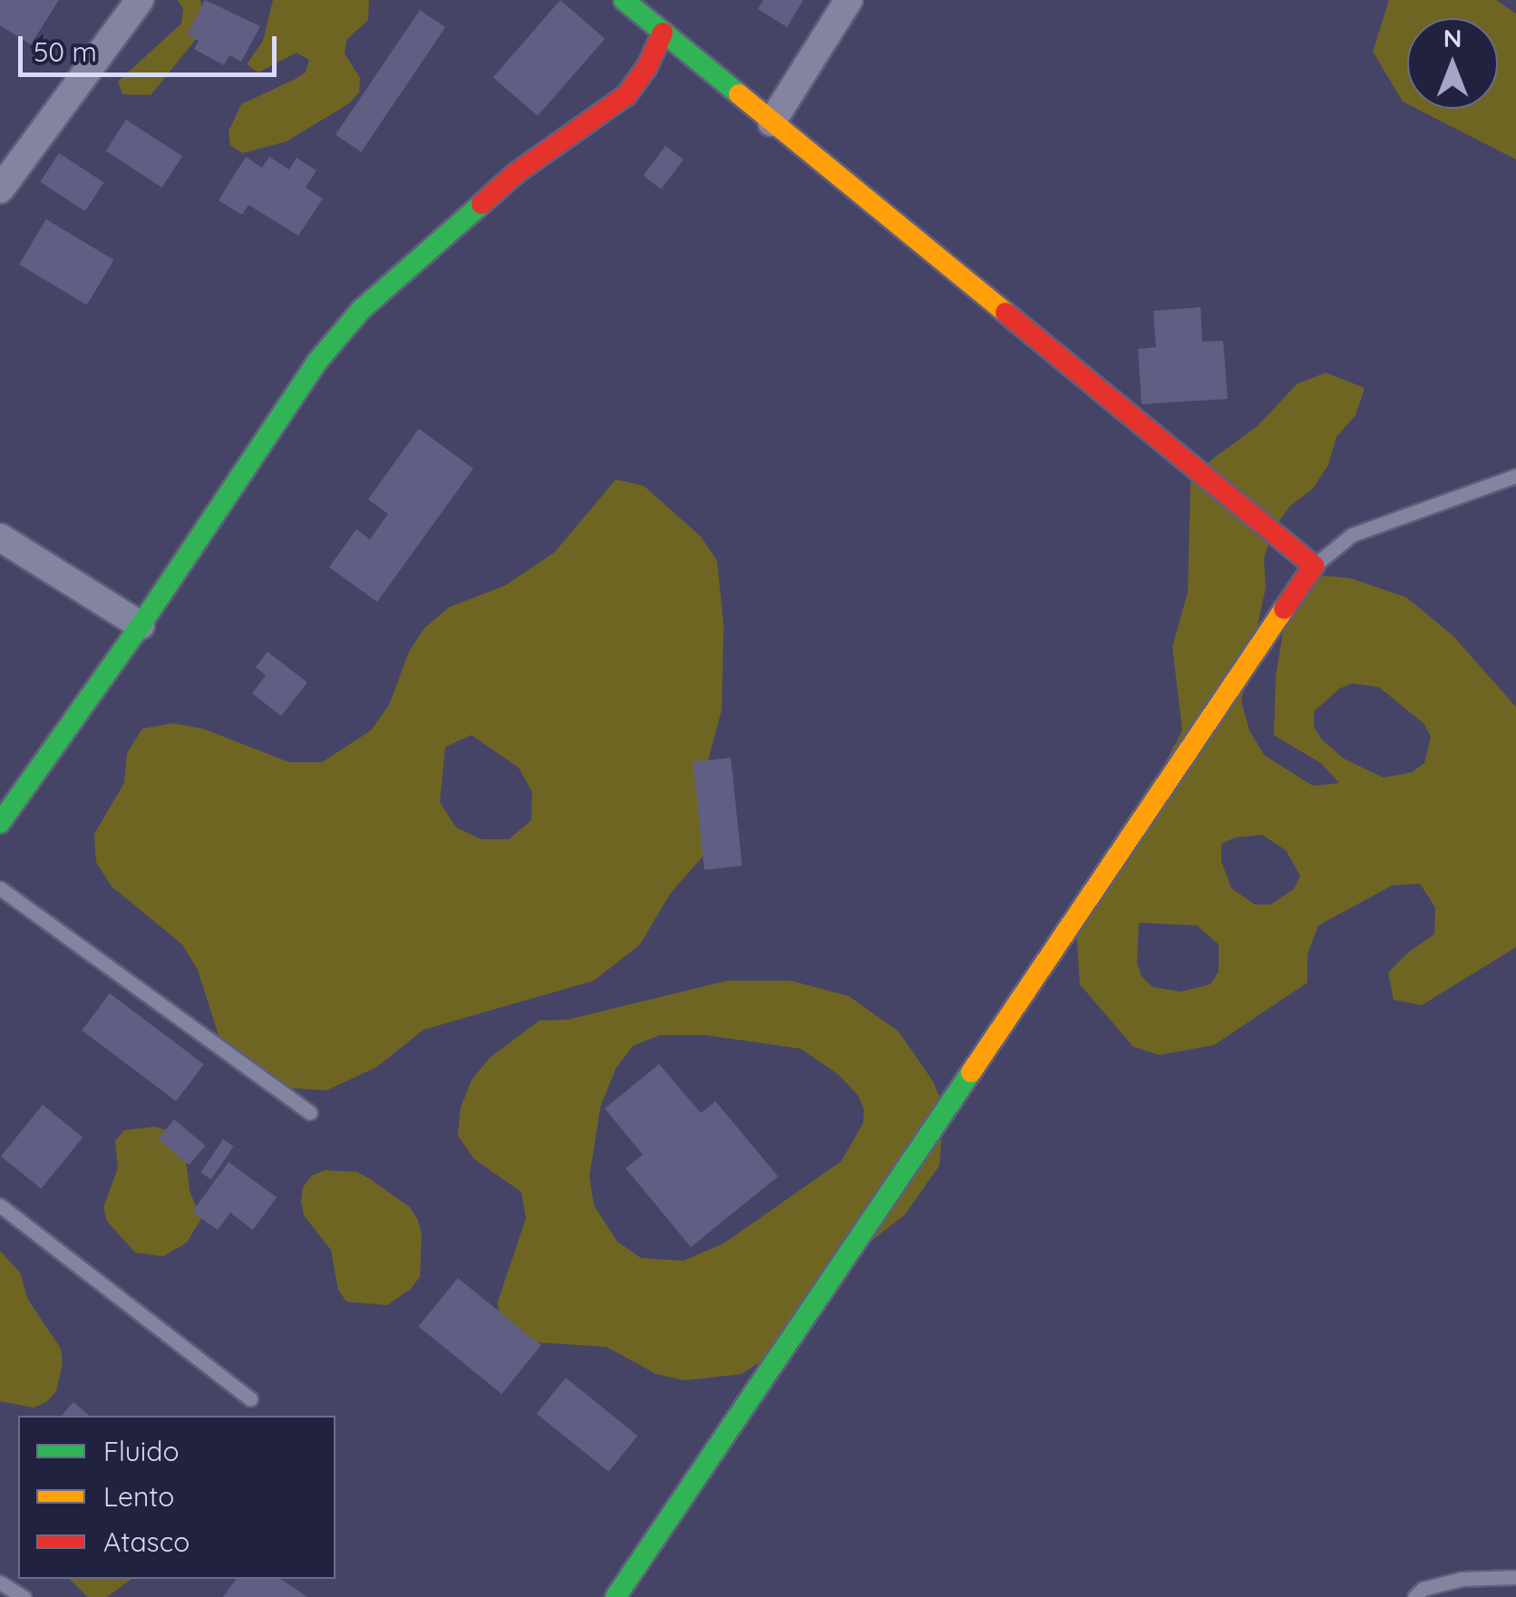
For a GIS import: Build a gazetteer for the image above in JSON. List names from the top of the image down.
{
  "legend": ["Fluido", "Lento", "Atasco"],
  "scale_bar": "50 m",
  "north": "top"
}
